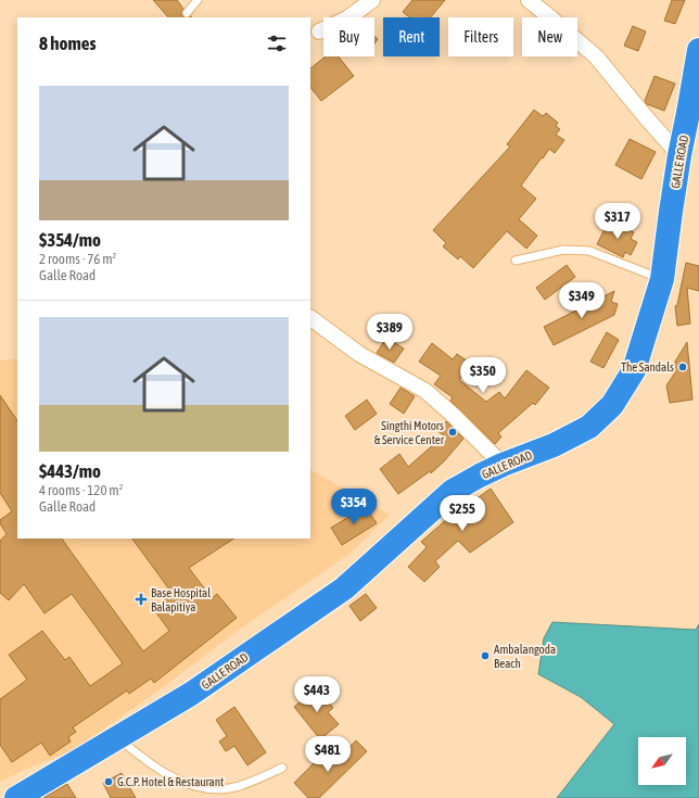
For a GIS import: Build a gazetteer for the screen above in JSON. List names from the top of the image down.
{
  "streets": {
    "highway": ["GALLE ROAD"]
  },
  "places": {
    "other": [
      "The Sandals",
      "Singthi Motors & Service Center",
      "Ambalangoda Beach",
      "G.C.P. Hotel & Restaurant"
    ],
    "health": ["Base Hospital Balapitiya"]
  },
  "north": "bottom left",
  "page": {
    "chip": [
      "Buy",
      "Rent",
      "Filters",
      "New"
    ],
    "heading": "8 homes",
    "list": [
      {
        "name": "$354/mo",
        "note": "2 rooms · 76 m² · Galle Road"
      },
      {
        "name": "$443/mo",
        "note": "4 rooms · 120 m² · Galle Road"
      }
    ],
    "price": [
      "$317",
      "$349",
      "$389",
      "$350",
      "$354",
      "$255",
      "$443",
      "$481"
    ]
  }
}
